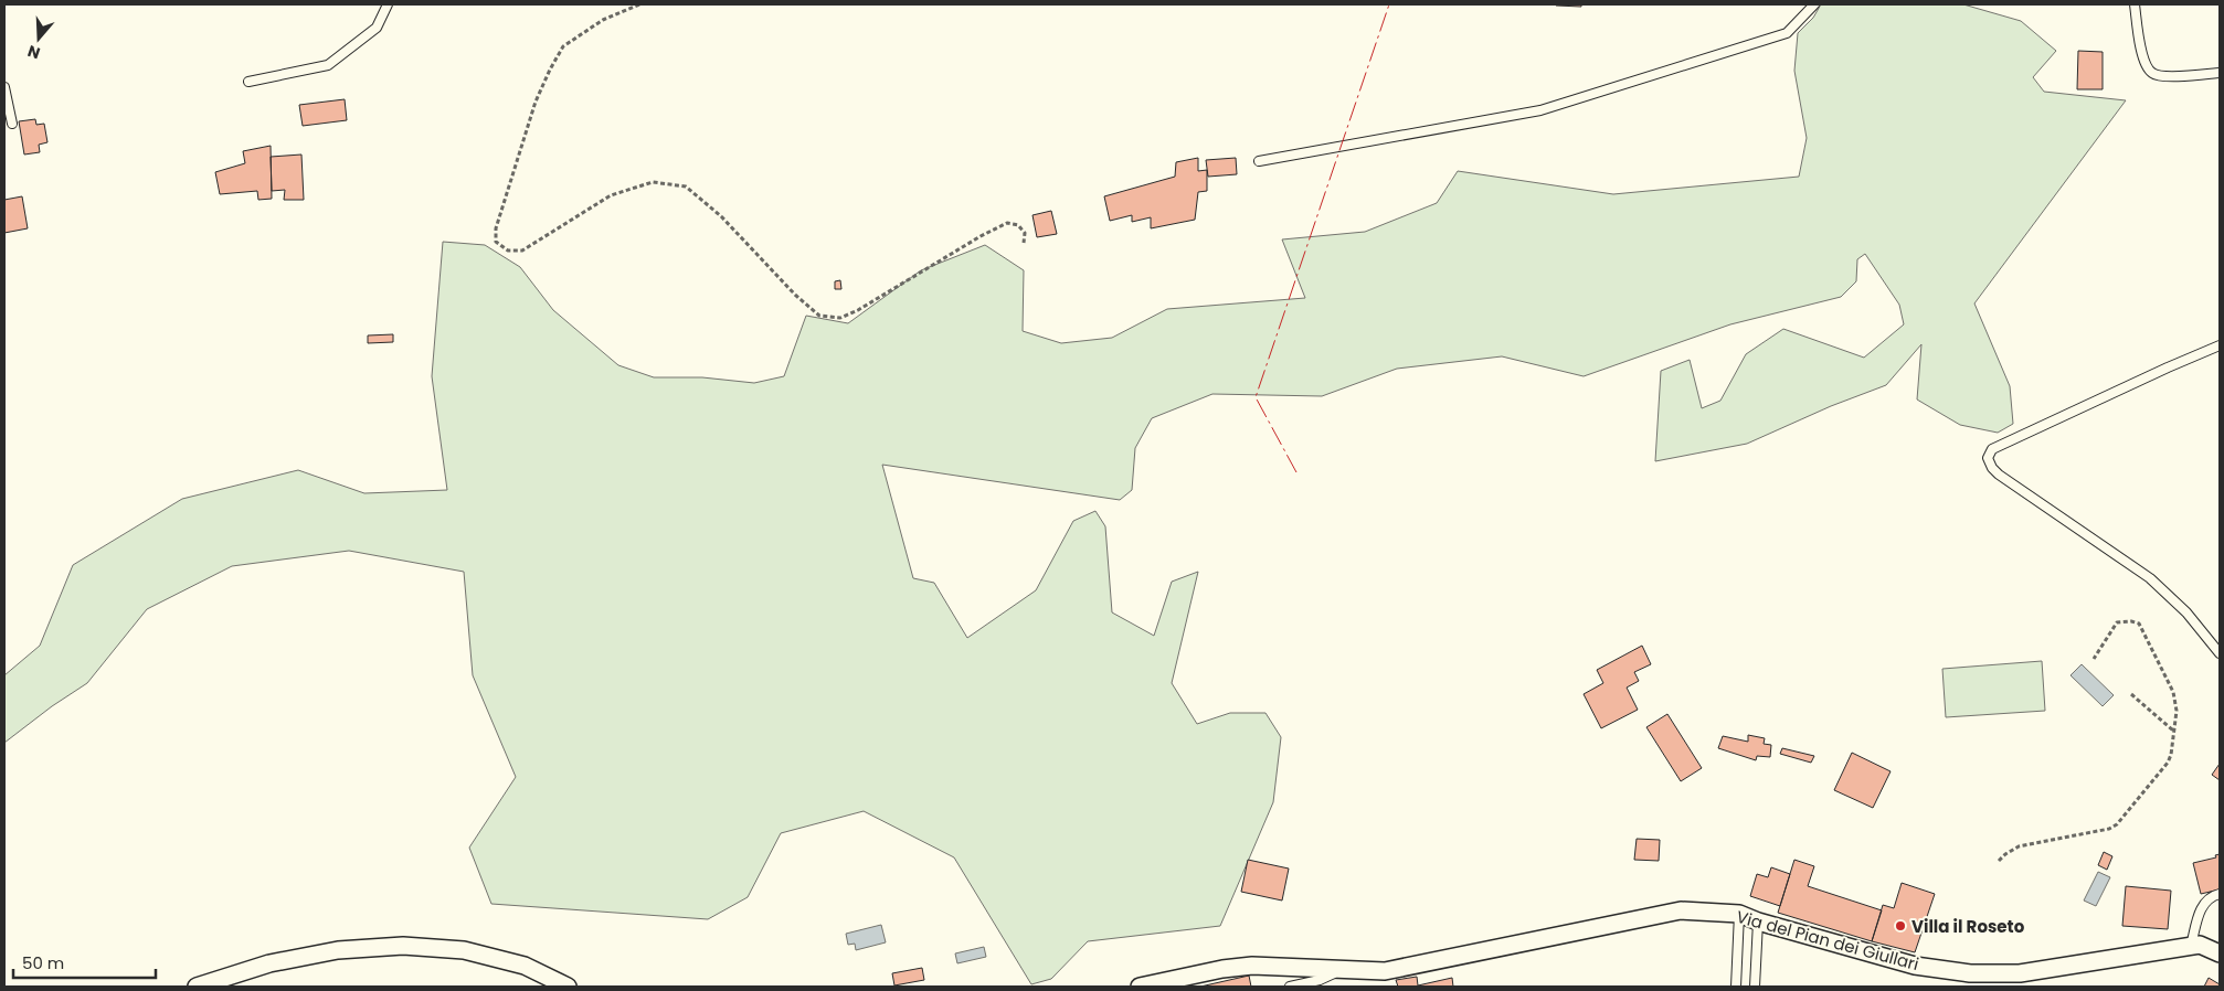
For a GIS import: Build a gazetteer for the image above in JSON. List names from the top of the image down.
{
  "streets": {
    "street": ["Via del Pian dei Giullari"]
  },
  "places": ["Villa il Roseto"],
  "scale_bar": "50 m",
  "north": "bottom"
}
